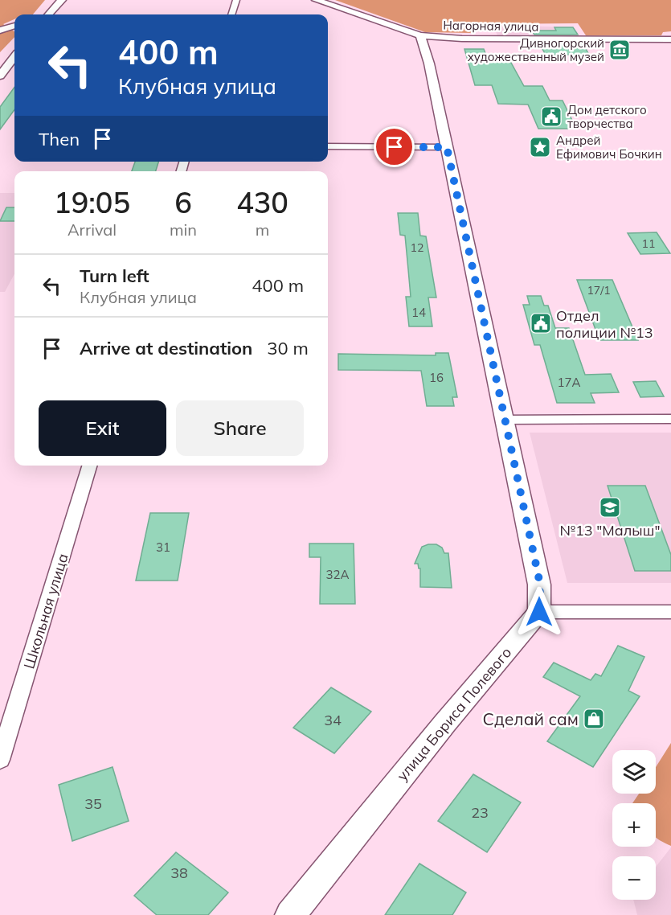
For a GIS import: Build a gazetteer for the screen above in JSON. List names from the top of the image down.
{
  "streets": {
    "street": ["Нагорная улица", "Школьная улица", "улица Бориса Полевого"]
  },
  "places": {
    "museum": ["Дивногорский художественный музей"],
    "public building": ["Дом детского творчества", "Отдел полиции №13"],
    "place": ["Андрей Ефимович Бочкин"],
    "school or university": ["№13 \"Малыш\""],
    "shop": ["Сделай сам"]
  },
  "house_numbers": [
    "11",
    "12",
    "17/1",
    "14",
    "16",
    "17А",
    "31",
    "32А",
    "34",
    "35",
    "23",
    "38"
  ],
  "page": {
    "turn": ["400 m", "Клубная улица"],
    "then": "Then",
    "eta": [
      "19:05",
      "Arrival",
      "6",
      "min",
      "430",
      "m"
    ],
    "list": [
      {
        "name": "Turn left",
        "note": "Клубная улица",
        "value": "400 m"
      },
      {
        "name": "Arrive at destination",
        "value": "30 m"
      }
    ],
    "buttons": ["Exit", "Share"],
    "map_buttons": ["+", "−"]
  }
}
